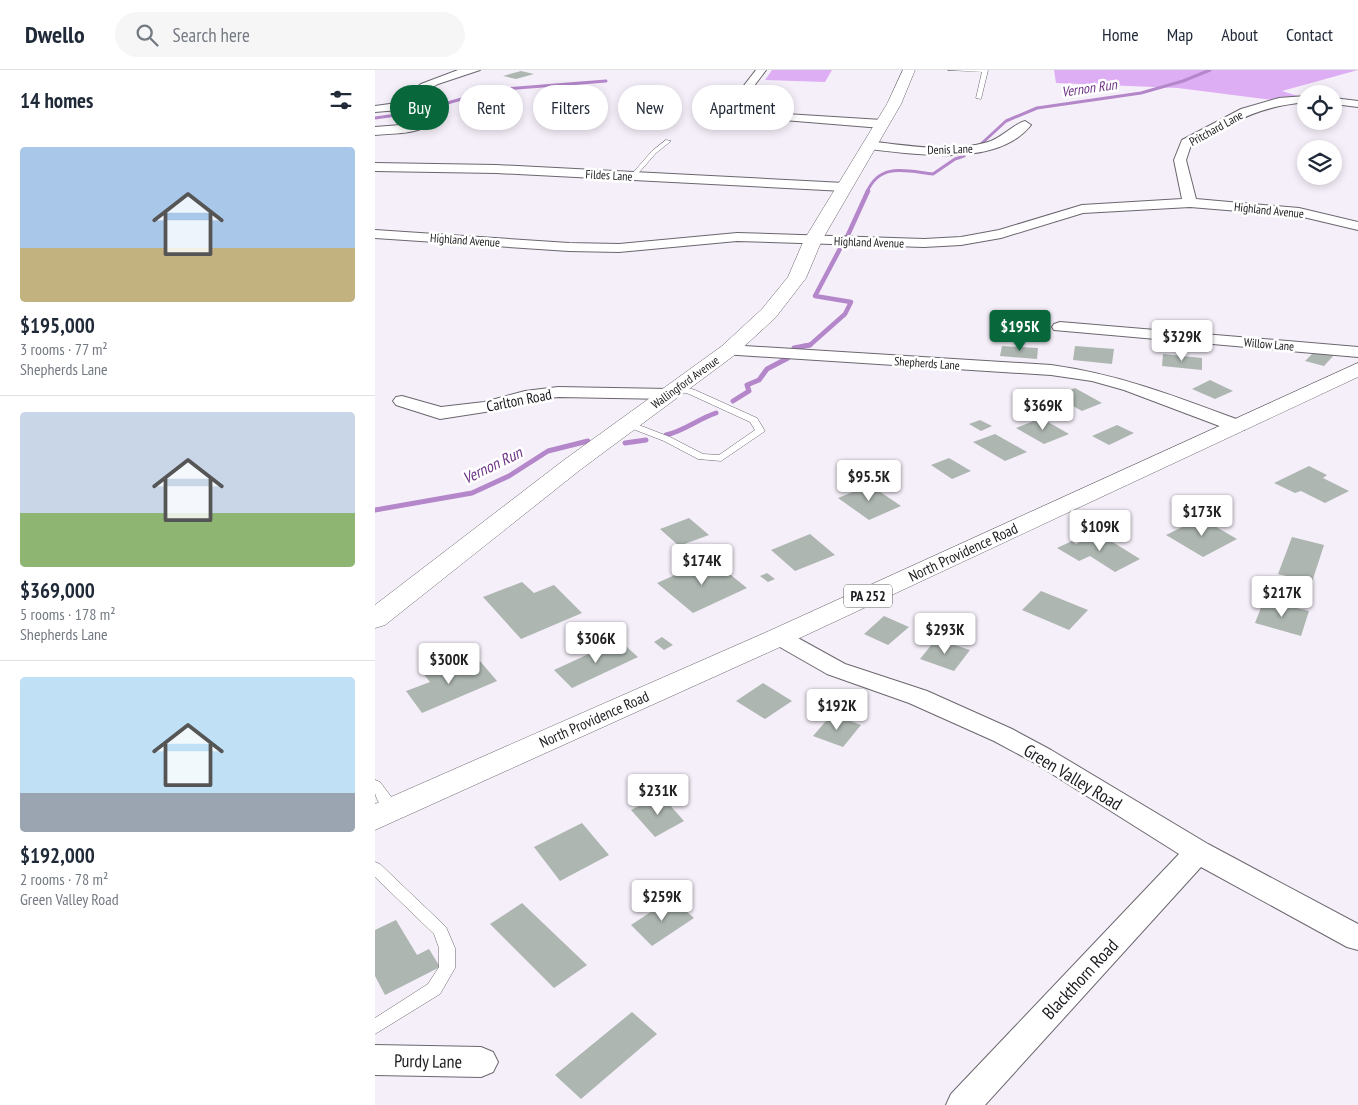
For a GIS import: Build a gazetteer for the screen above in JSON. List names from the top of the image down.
{
  "streets": {
    "street": [
      "Pritchard Lane",
      "Denis Lane",
      "Fildes Lane",
      "Highland Avenue",
      "Willow Lane",
      "Shepherds Lane",
      "Wallingford Avenue",
      "Carlton Road",
      "North Providence Road",
      "PA 252",
      "Green Valley Road",
      "Blackthorn Road",
      "Purdy Lane"
    ]
  },
  "crossings": [
    ["Pritchard Lane", "Highland Avenue"],
    ["Denis Lane", "Wallingford Avenue"],
    ["Fildes Lane", "Wallingford Avenue"],
    ["Highland Avenue", "Wallingford Avenue"],
    ["Shepherds Lane", "Wallingford Avenue"],
    ["Shepherds Lane", "North Providence Road"],
    ["Wallingford Avenue", "Carlton Road"],
    ["North Providence Road", "Green Valley Road"],
    ["Green Valley Road", "Blackthorn Road"]
  ],
  "water": ["Vernon Run"],
  "page": {
    "header": "Dwello",
    "search": "Search here",
    "nav": [
      "Home",
      "Map",
      "About",
      "Contact"
    ],
    "heading": "14 homes",
    "chip": [
      "Buy",
      "Rent",
      "Filters",
      "New",
      "Apartment"
    ],
    "list": [
      {
        "name": "$195,000",
        "note": "3 rooms · 77 m² · Shepherds Lane"
      },
      {
        "name": "$369,000",
        "note": "5 rooms · 178 m² · Shepherds Lane"
      },
      {
        "name": "$192,000",
        "note": "2 rooms · 78 m² · Green Valley Road"
      }
    ],
    "price": [
      "$195K",
      "$329K",
      "$369K",
      "$95.5K",
      "$173K",
      "$109K",
      "$174K",
      "$217K",
      "$293K",
      "$306K",
      "$300K",
      "$192K",
      "$231K",
      "$259K"
    ]
  }
}
